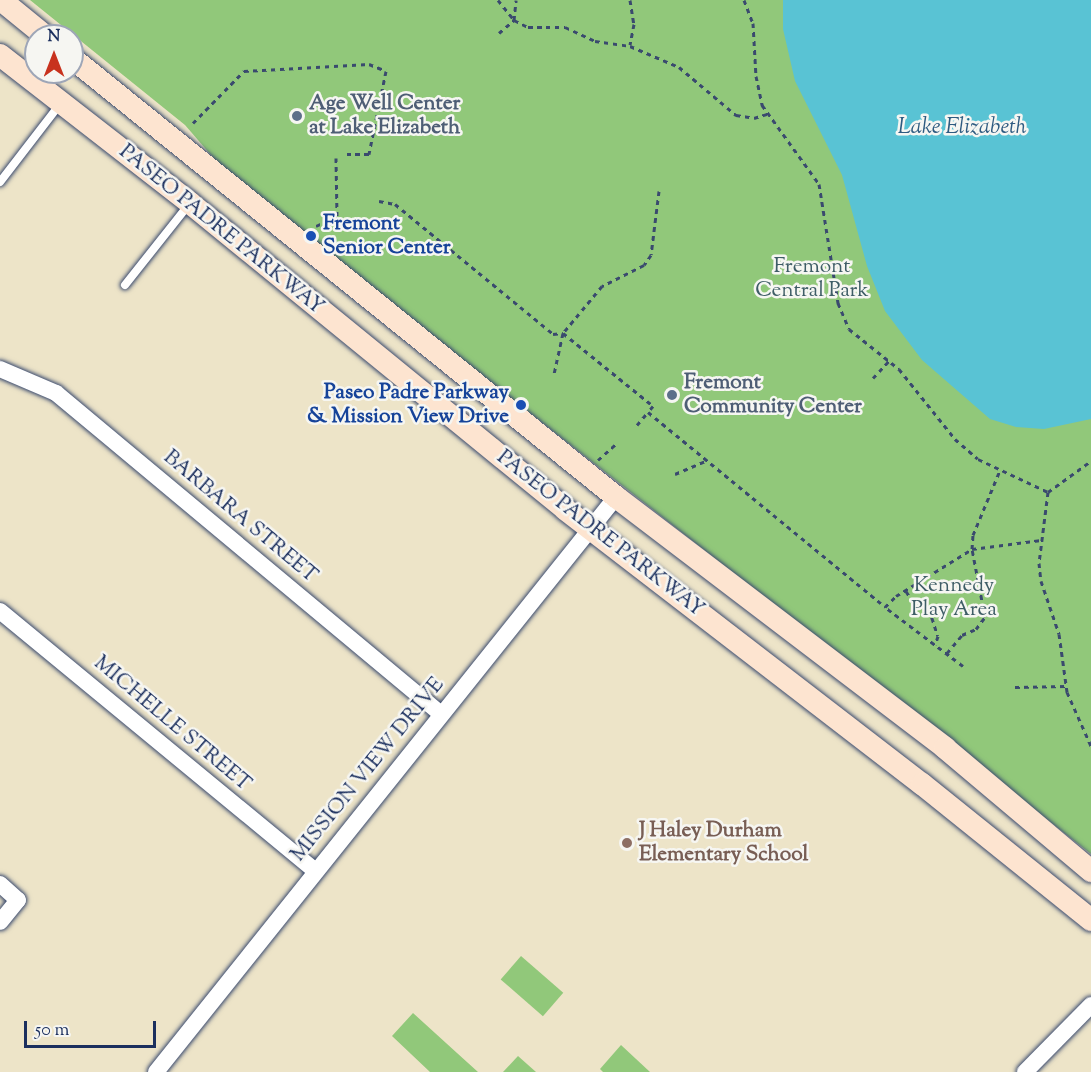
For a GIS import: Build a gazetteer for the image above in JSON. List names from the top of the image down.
{
  "streets": {
    "main road": ["PASEO PADRE PARKWAY"],
    "street": ["BARBARA STREET", "MICHELLE STREET", "MISSION VIEW DRIVE"]
  },
  "crossings": [
    ["PASEO PADRE PARKWAY", "MISSION VIEW DRIVE"],
    ["BARBARA STREET", "MISSION VIEW DRIVE"],
    ["MICHELLE STREET", "MISSION VIEW DRIVE"]
  ],
  "water": ["Lake Elizabeth"],
  "parks": ["Fremont Central Park", "Kennedy Play Area"],
  "places": [
    "Age Well Center at Lake Elizabeth",
    "Fremont Senior Center",
    "Fremont Community Center",
    "Paseo Padre Parkway & Mission View Drive",
    "J Haley Durham Elementary School"
  ],
  "scale_bar": "50 m",
  "north": "top"
}
